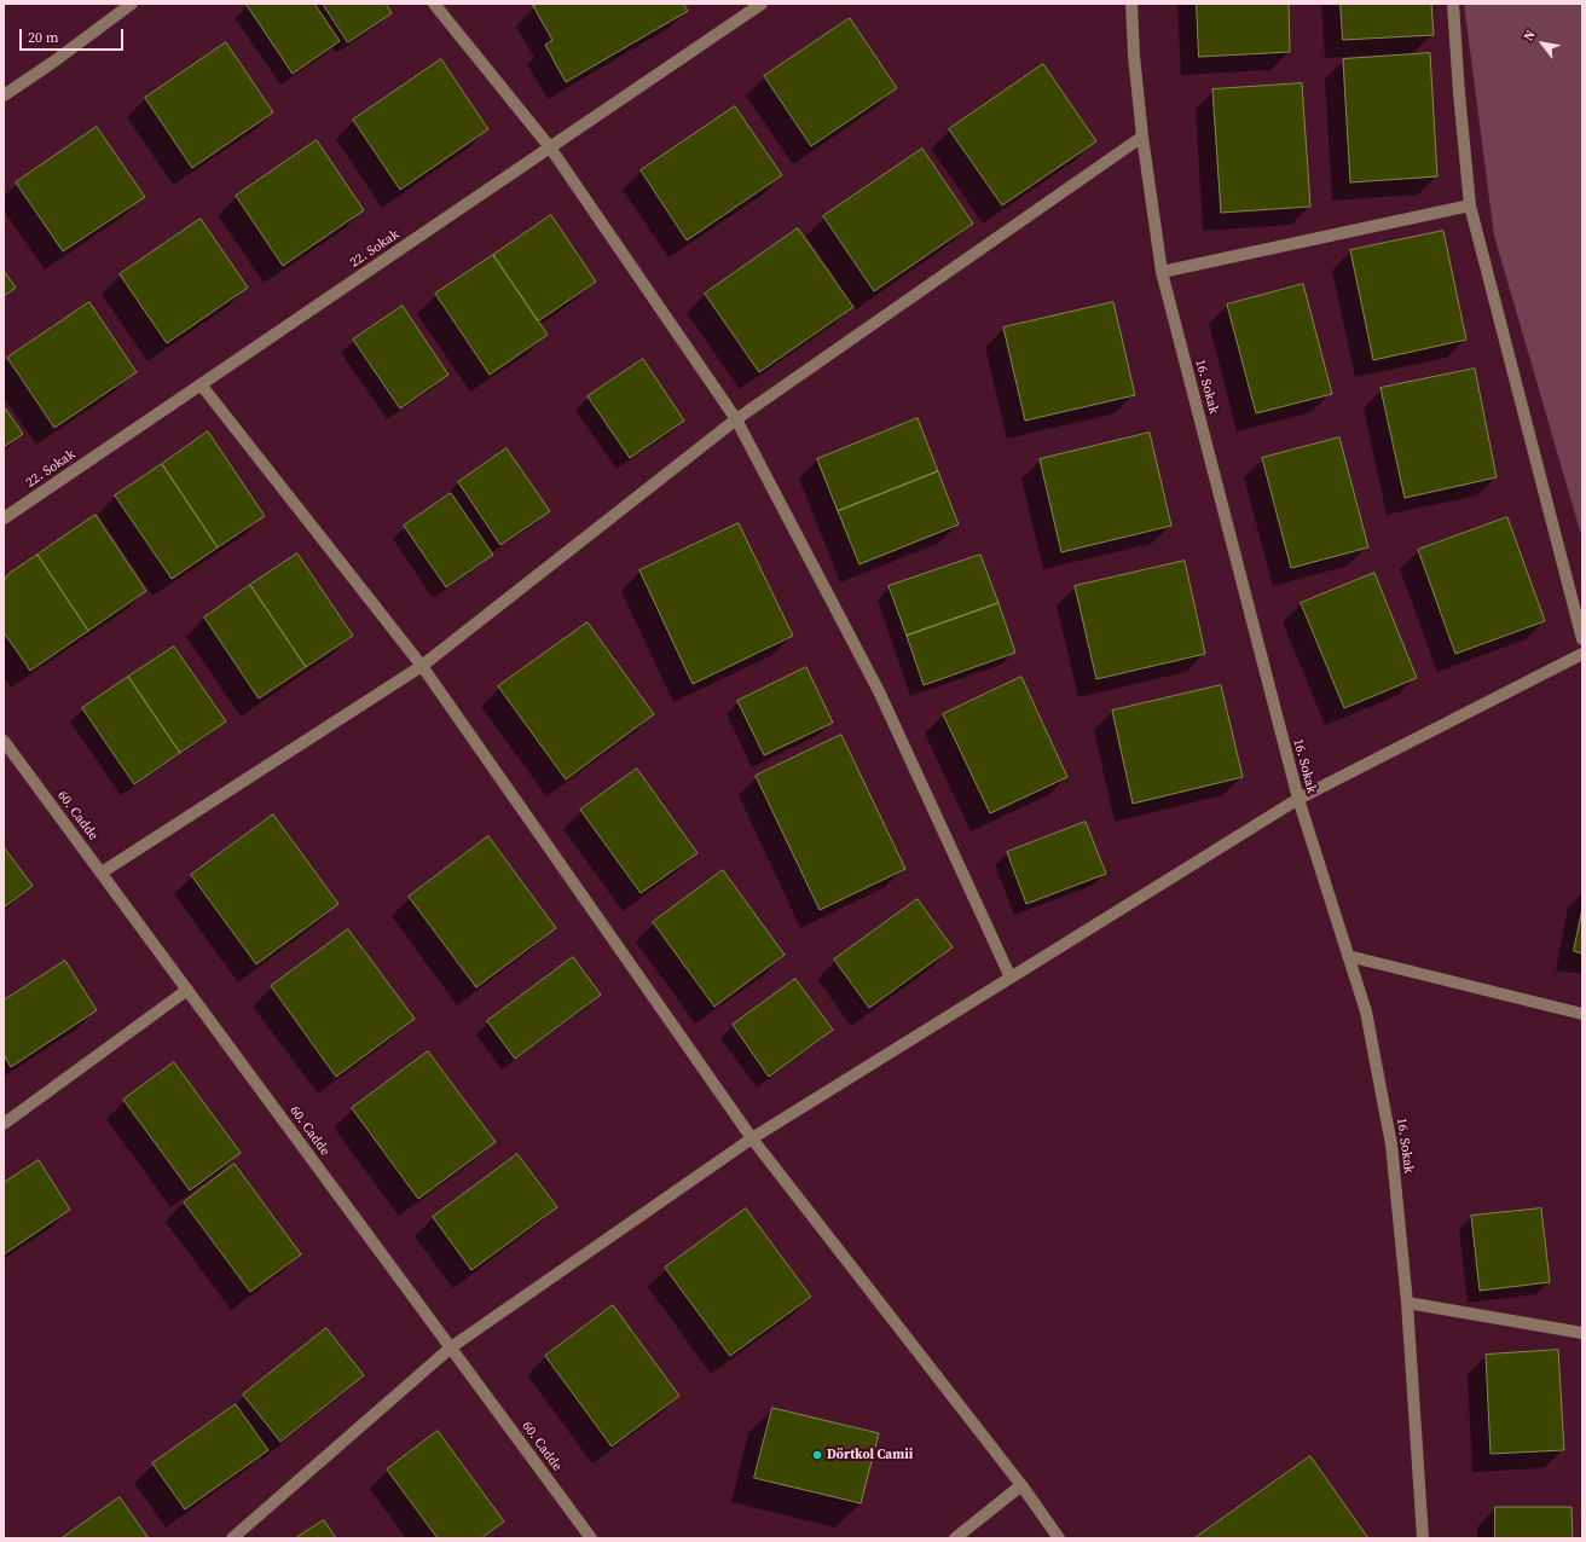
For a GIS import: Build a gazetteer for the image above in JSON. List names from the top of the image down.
{
  "streets": {
    "street": ["22. Sokak", "16. Sokak", "60. Cadde"]
  },
  "places": ["Dörtkol Camii"],
  "scale_bar": "20 m",
  "north": "top left"
}
